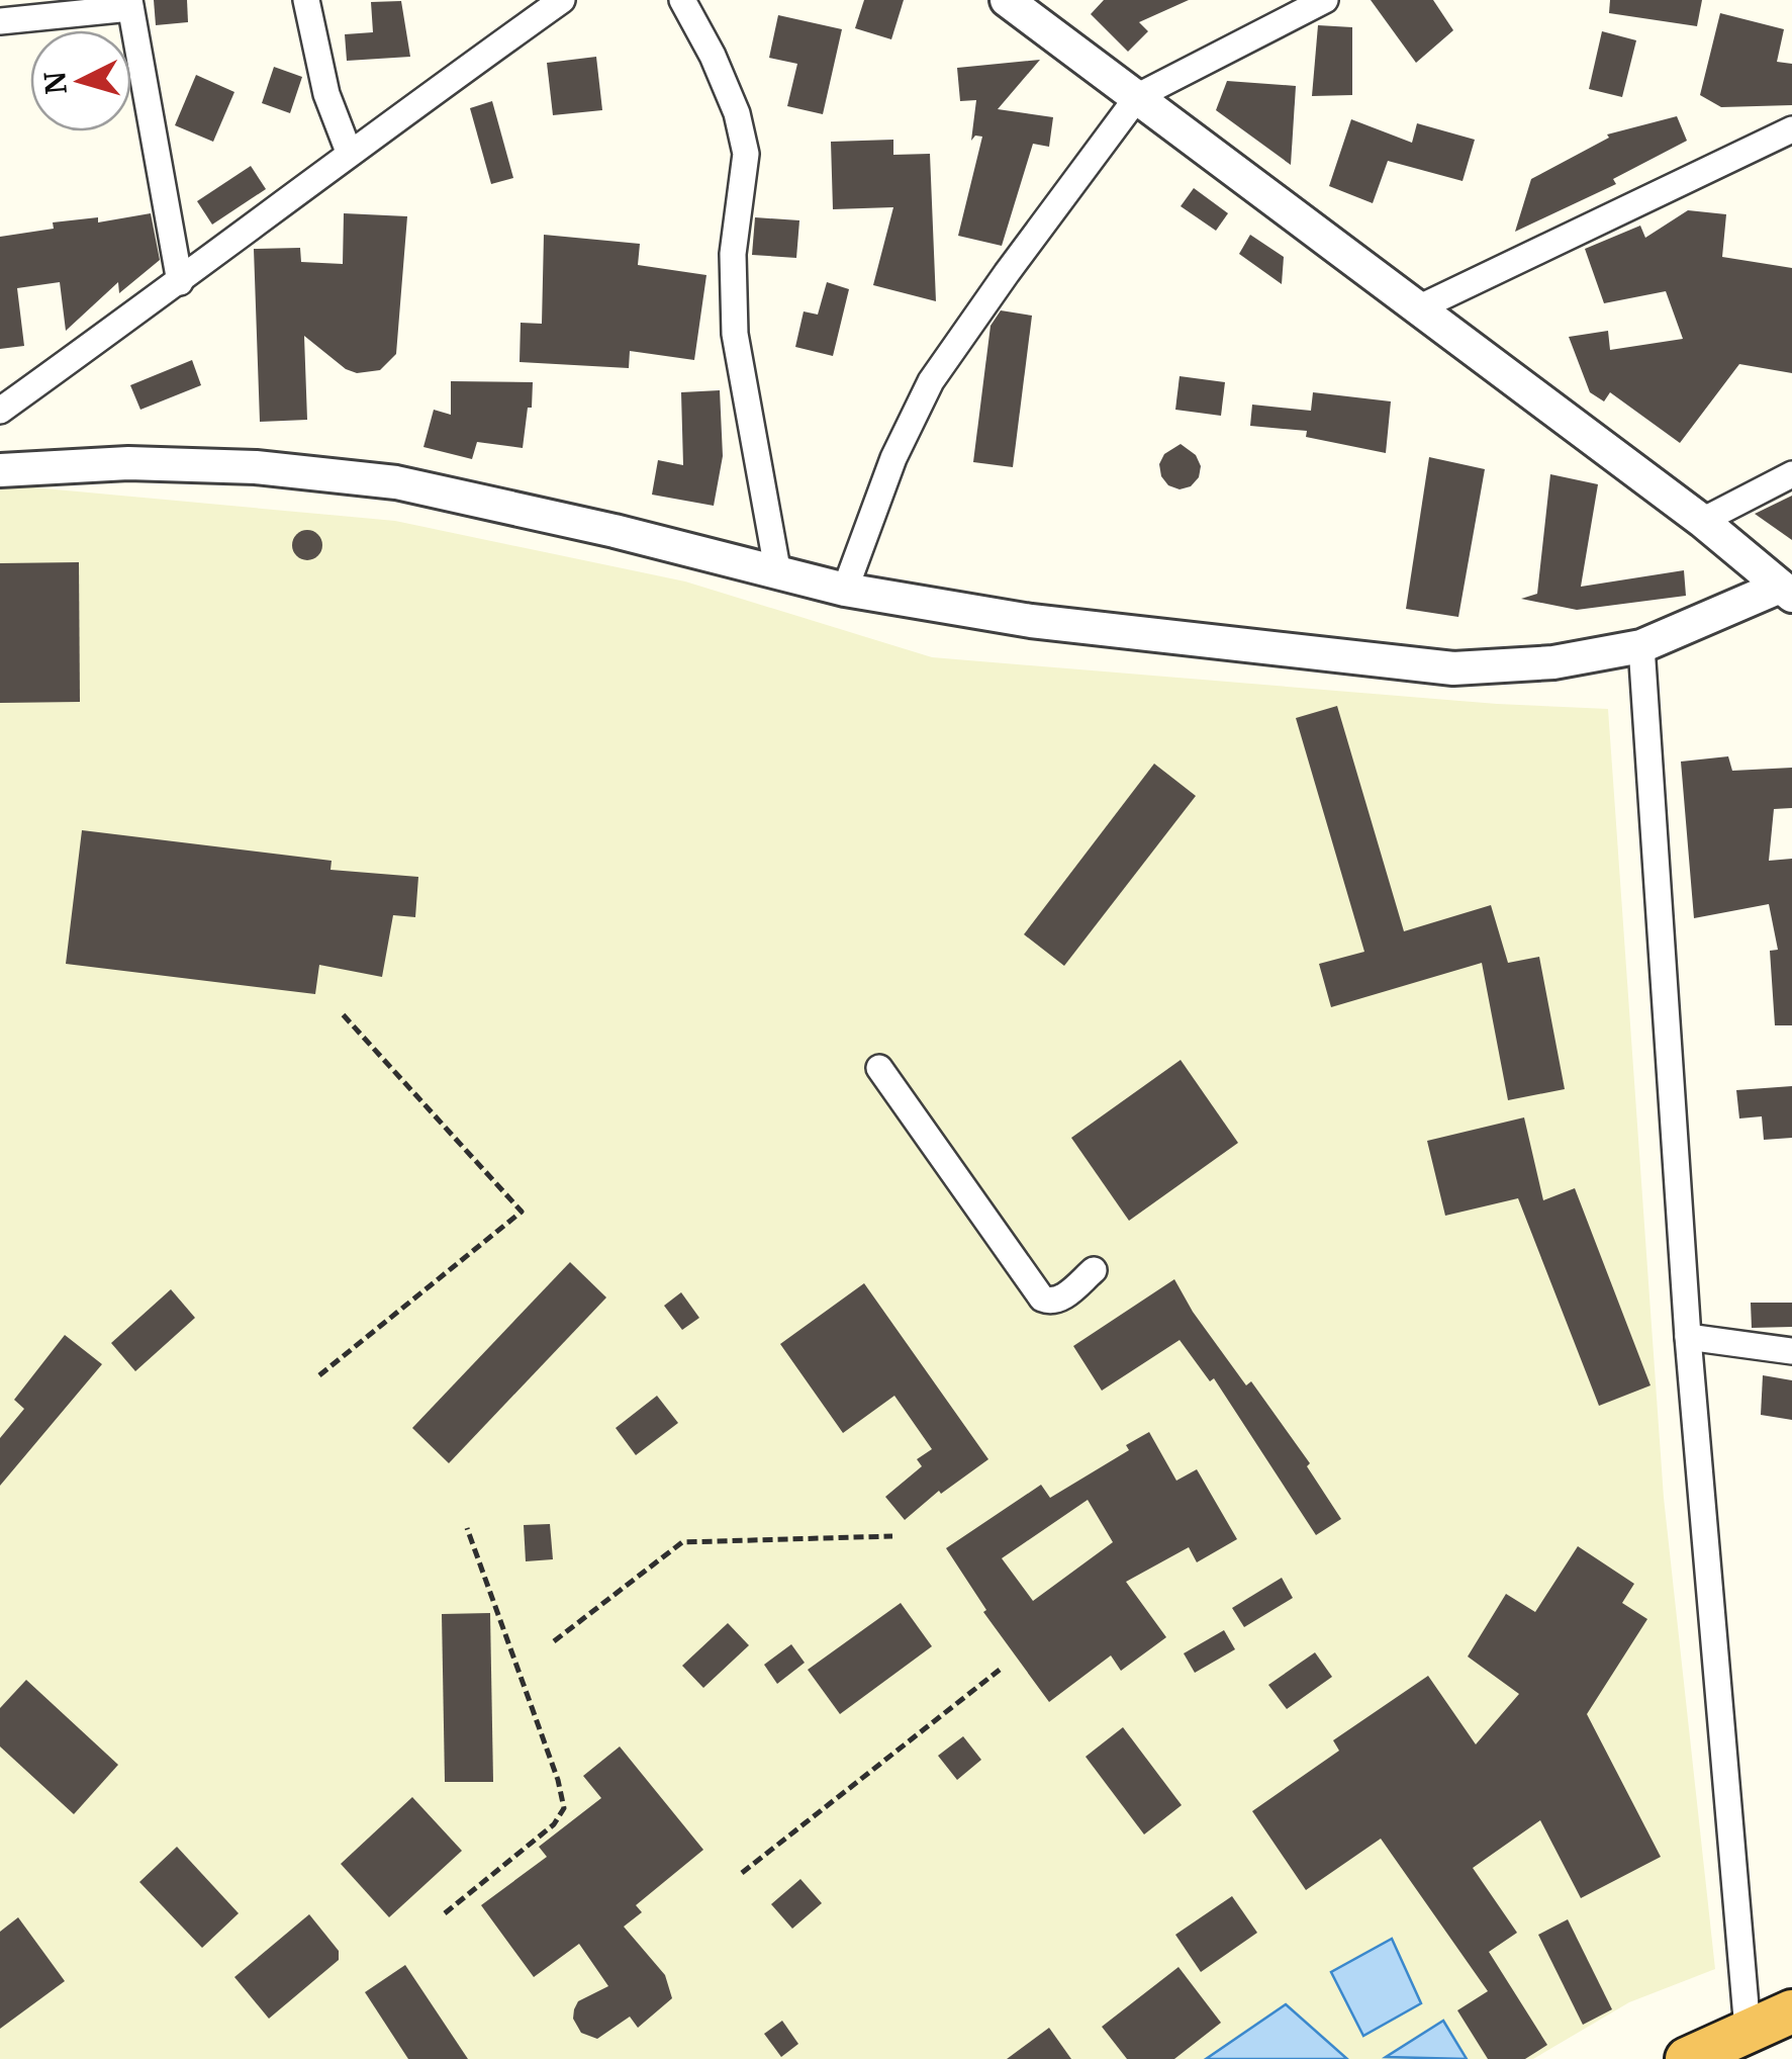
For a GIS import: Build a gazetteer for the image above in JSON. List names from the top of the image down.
{
  "north": "left"
}
